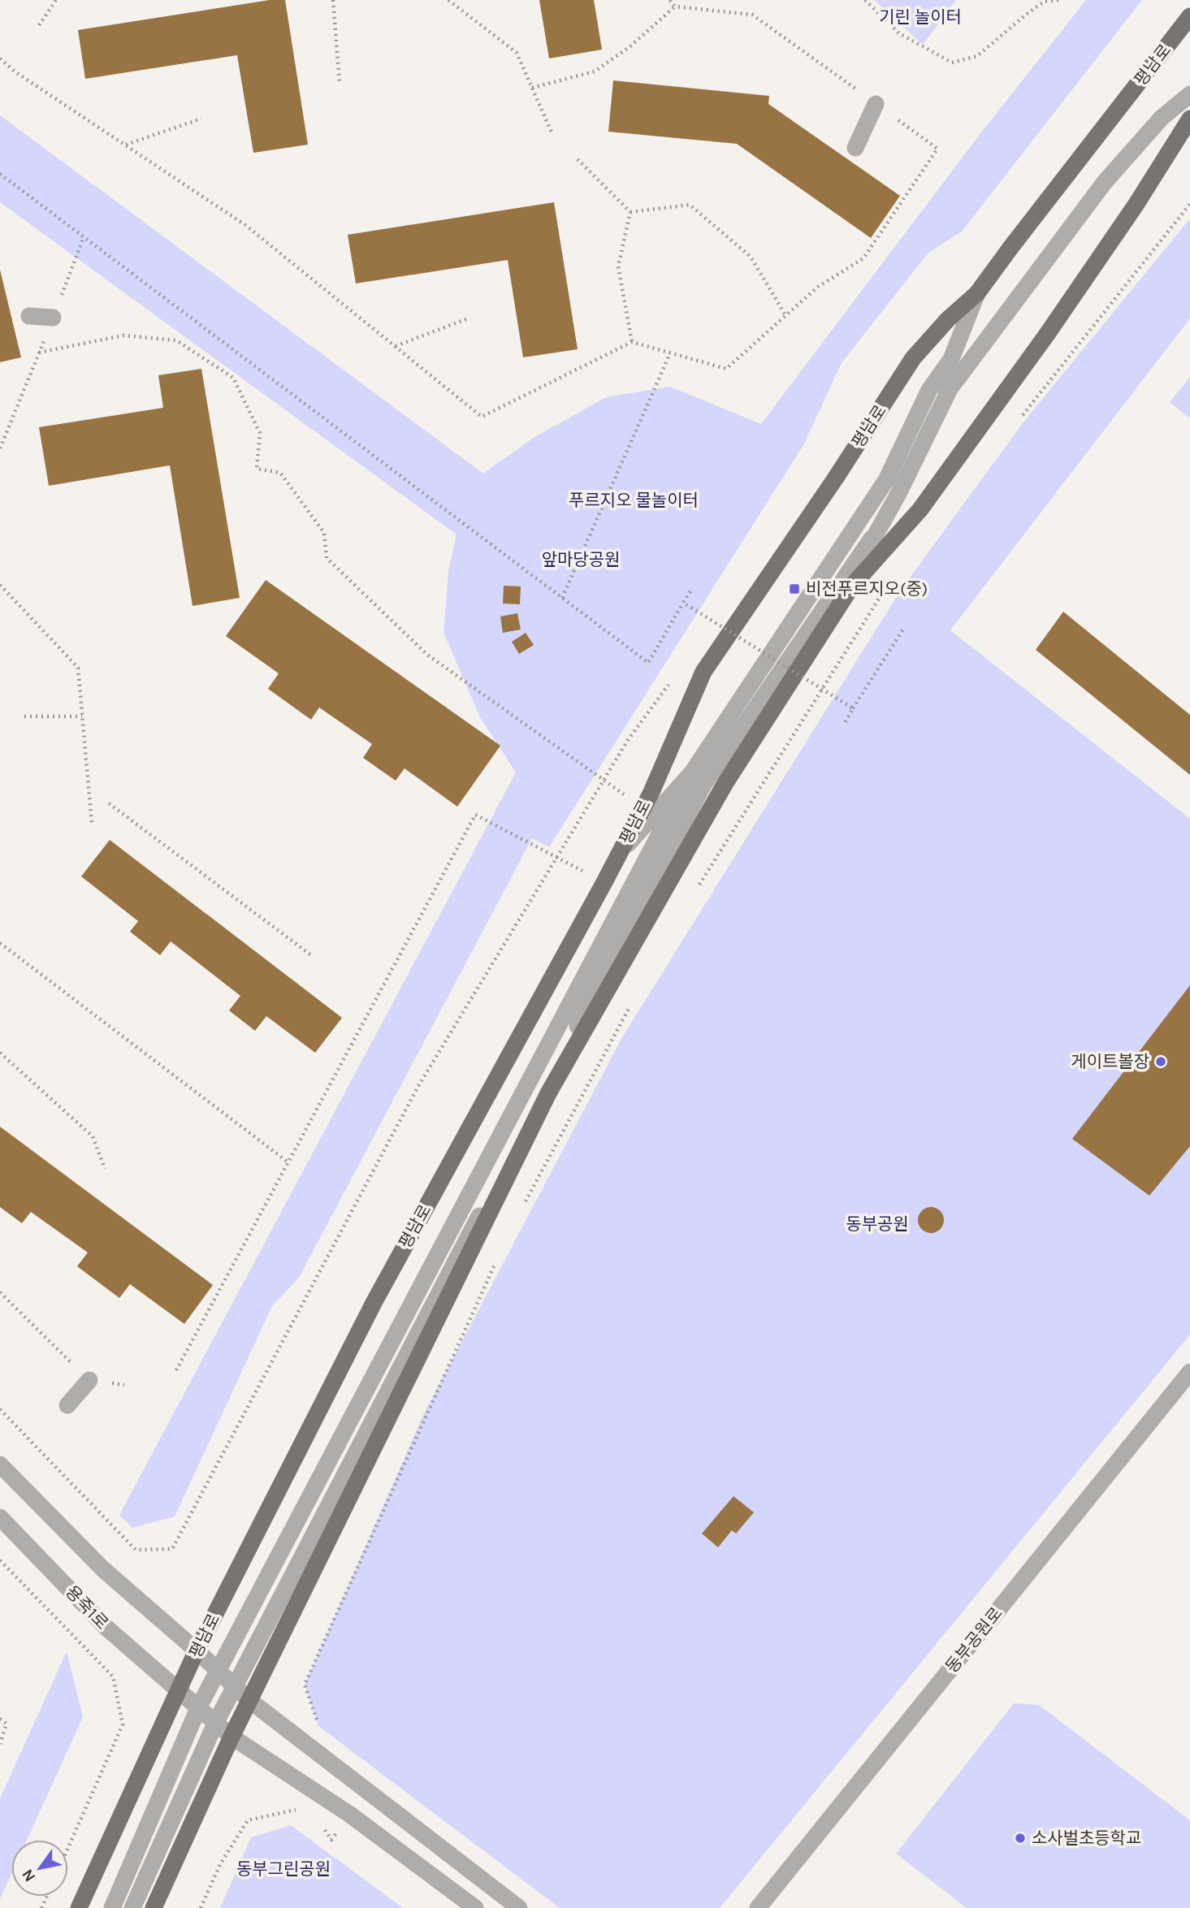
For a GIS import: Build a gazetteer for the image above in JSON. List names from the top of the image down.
{
  "streets": {
    "main road": ["평남로"],
    "street": ["용죽1로", "동부공원로"]
  },
  "crossings": [
    ["평남로", "용죽1로"]
  ],
  "parks": [
    "기린 놀이터",
    "푸르지오 물놀이터",
    "앞마당공원",
    "동부공원",
    "동부그린공원"
  ],
  "places": {
    "transit": ["비전푸르지오(중)"],
    "other": ["게이트볼장", "소사벌초등학교"]
  },
  "north": "bottom left"
}
